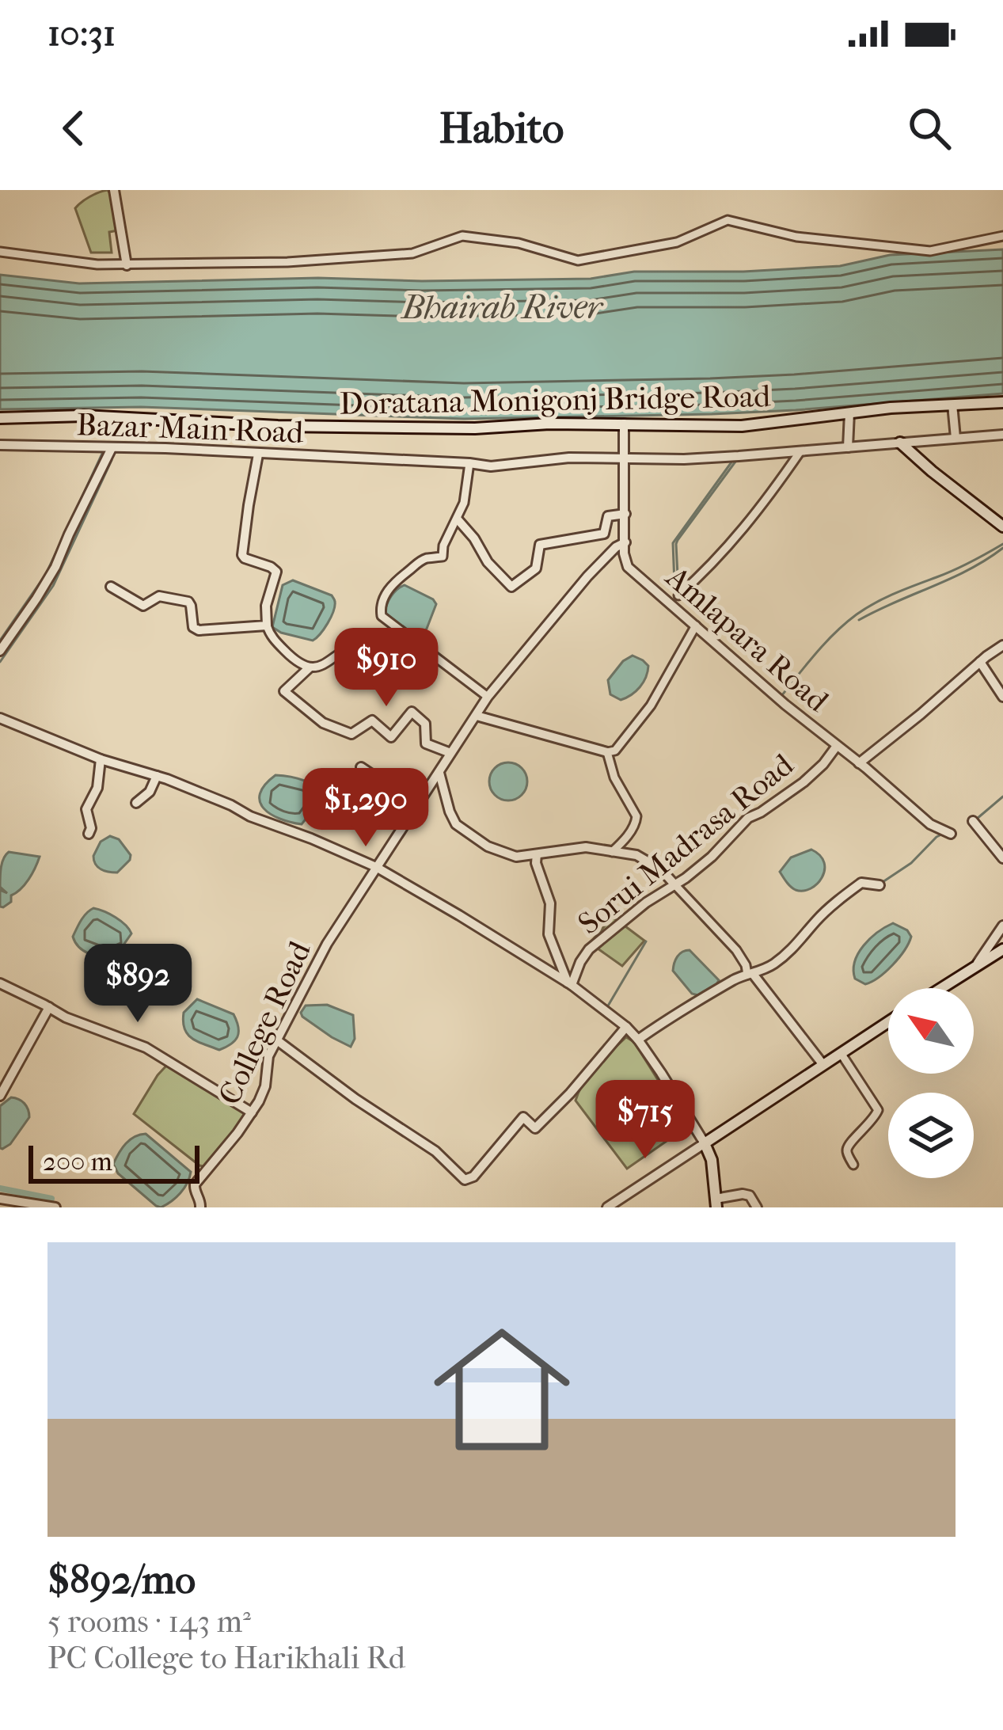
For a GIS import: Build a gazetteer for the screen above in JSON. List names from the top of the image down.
{
  "streets": {
    "main road": ["Doratana Monigonj Bridge Road"],
    "street": [
      "Bazar Main Road",
      "Amlapara Road",
      "Sorui Madrasa Road",
      "College Road"
    ]
  },
  "crossings": [
    ["Doratana Monigonj Bridge Road", "Amlapara Road"],
    ["Bazar Main Road", "Amlapara Road"],
    ["Amlapara Road", "Sorui Madrasa Road"],
    ["Amlapara Road", "College Road"]
  ],
  "water": ["Bhairab River"],
  "scale_bar": "200 m",
  "north": "top left",
  "page": {
    "status": "10:31",
    "header": "Habito",
    "price": [
      "$910",
      "$1,290",
      "$892",
      "$715"
    ],
    "scale": "200 m",
    "list": [
      {
        "name": "$892/mo",
        "note": "5 rooms · 143 m² · PC College to Harikhali Rd"
      }
    ]
  }
}
